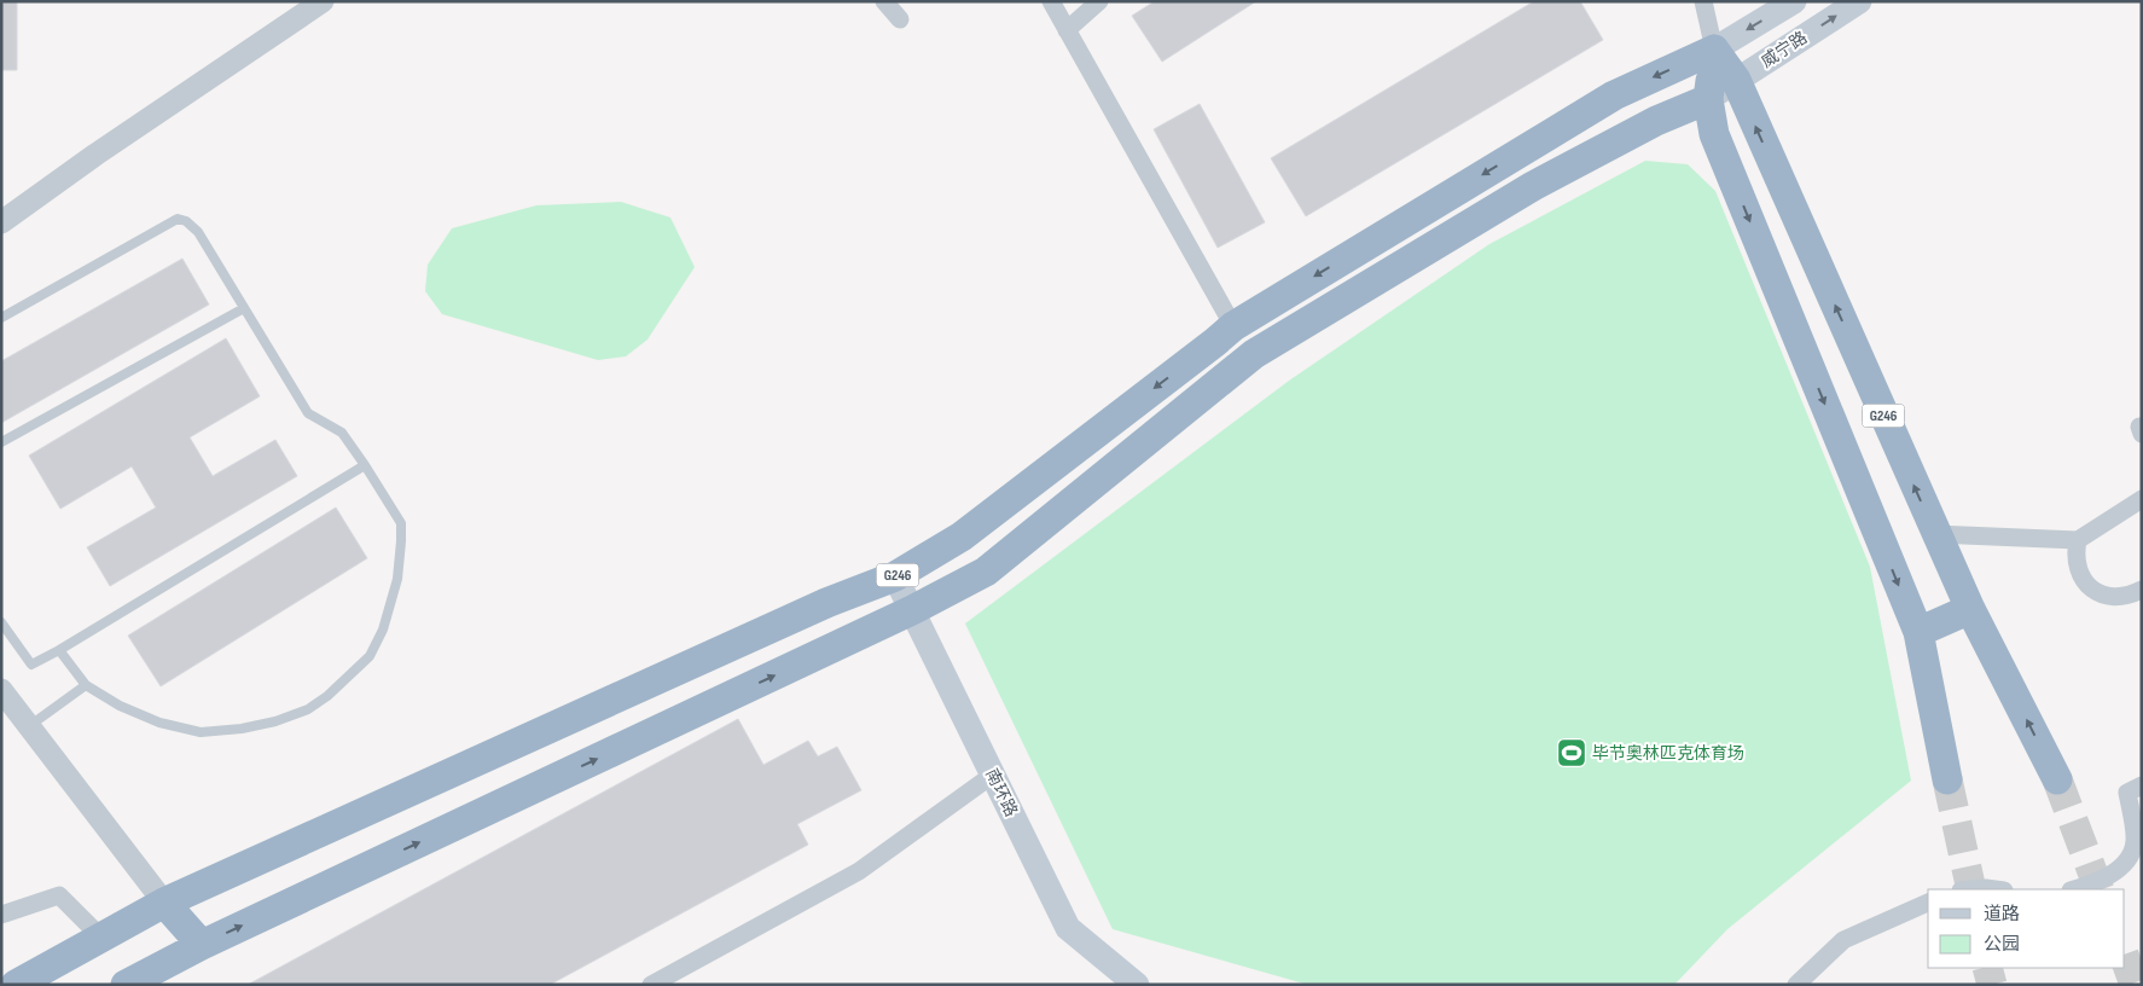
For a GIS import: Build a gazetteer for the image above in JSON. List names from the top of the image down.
{
  "streets": {
    "highway": ["G246"],
    "main road": ["威宁路", "南环路"]
  },
  "crossings": [
    ["威宁路", "G246"],
    ["G246", "南环路"]
  ],
  "places": {
    "sports": ["毕节奥林匹克体育场"]
  },
  "legend": ["道路", "公园"]
}
